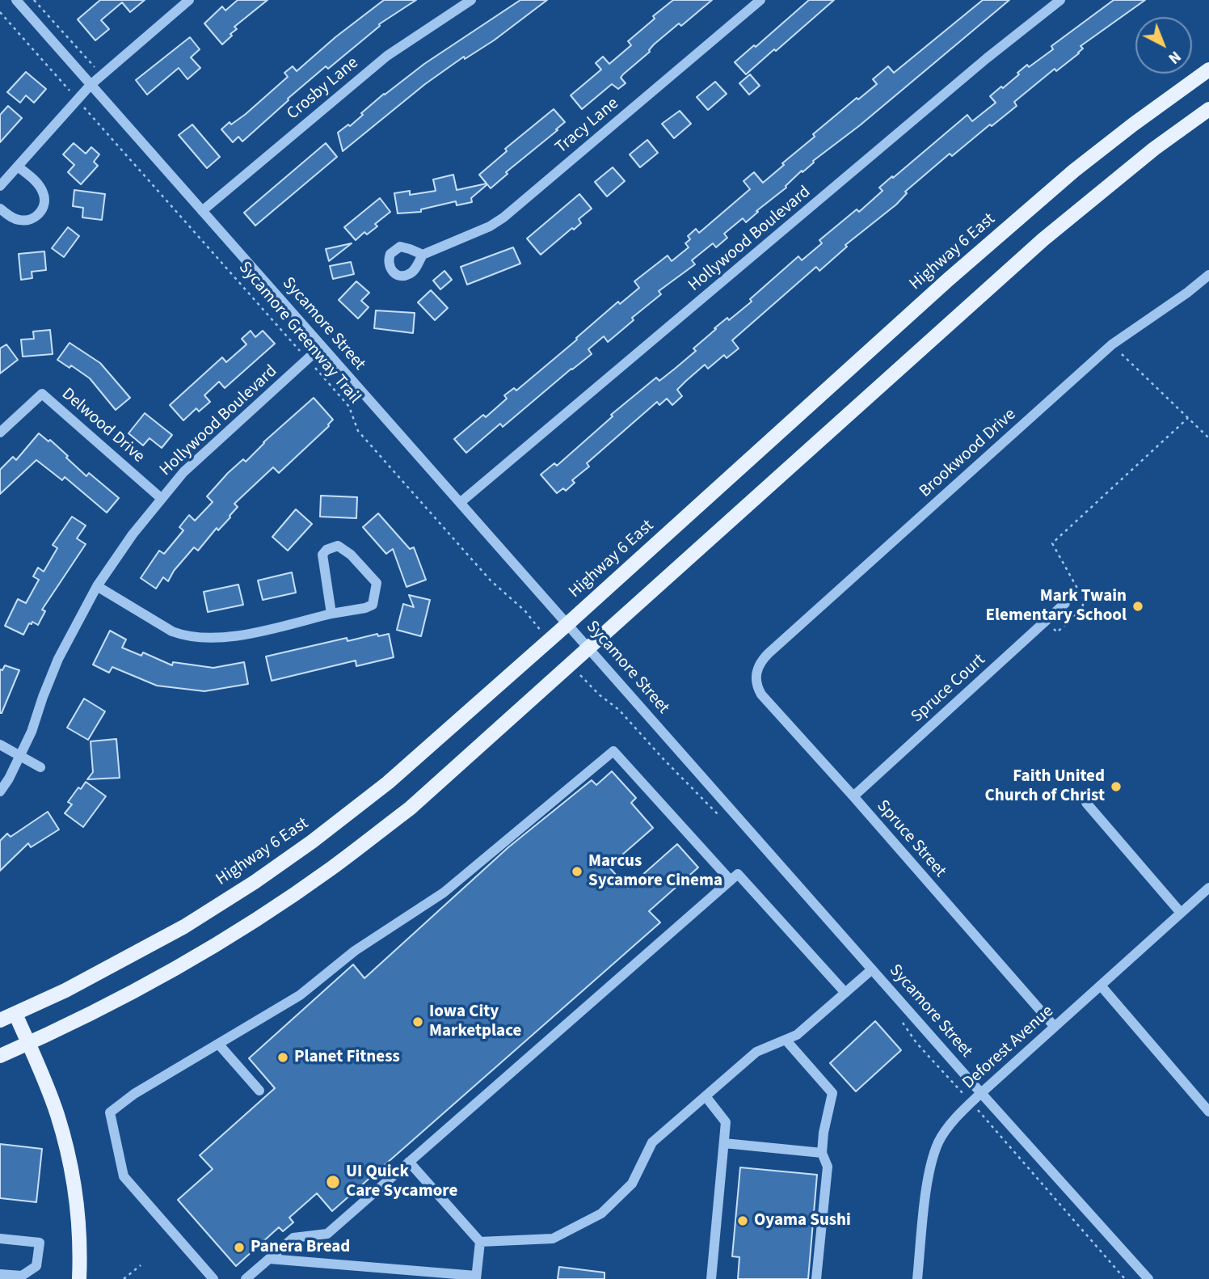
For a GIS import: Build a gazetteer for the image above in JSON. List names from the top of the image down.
{
  "streets": {
    "main road": ["Highway 6 East"],
    "street": [
      "Crosby Lane",
      "Tracy Lane",
      "Hollywood Boulevard",
      "Sycamore Street",
      "Delwood Drive",
      "Brookwood Drive",
      "Spruce Court",
      "Spruce Street",
      "Deforest Avenue"
    ],
    "path": ["Sycamore Greenway Trail"]
  },
  "crossings": [
    ["Crosby Lane", "Sycamore Street"],
    ["Hollywood Boulevard", "Sycamore Street"],
    ["Hollywood Boulevard", "Sycamore Greenway Trail"],
    ["Hollywood Boulevard", "Delwood Drive"],
    ["Highway 6 East", "Sycamore Street"],
    ["Highway 6 East", "Sycamore Greenway Trail"],
    ["Sycamore Street", "Deforest Avenue"],
    ["Brookwood Drive", "Spruce Street"],
    ["Spruce Court", "Spruce Street"],
    ["Spruce Street", "Deforest Avenue"]
  ],
  "places": [
    "Mark Twain Elementary School",
    "Faith United Church of Christ",
    "Marcus Sycamore Cinema",
    "Iowa City Marketplace",
    "Planet Fitness",
    "UI Quick Care Sycamore",
    "Oyama Sushi",
    "Panera Bread"
  ],
  "north": "bottom right"
}
